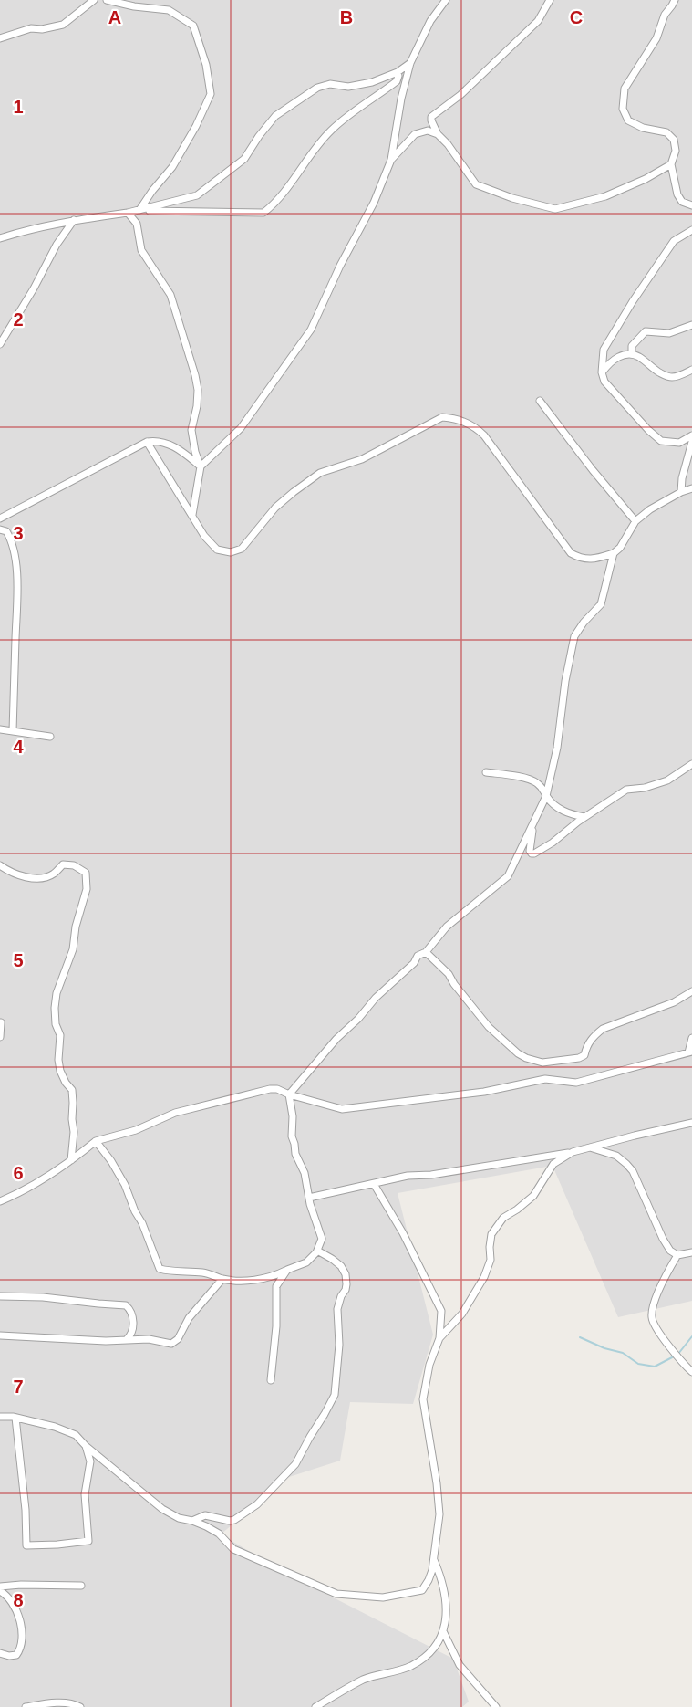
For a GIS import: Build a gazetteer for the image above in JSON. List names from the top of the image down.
{
  "grid": {
    "columns": ["A", "B", "C"],
    "rows": [
      "1",
      "2",
      "3",
      "4",
      "5",
      "6",
      "7",
      "8"
    ]
  }
}
